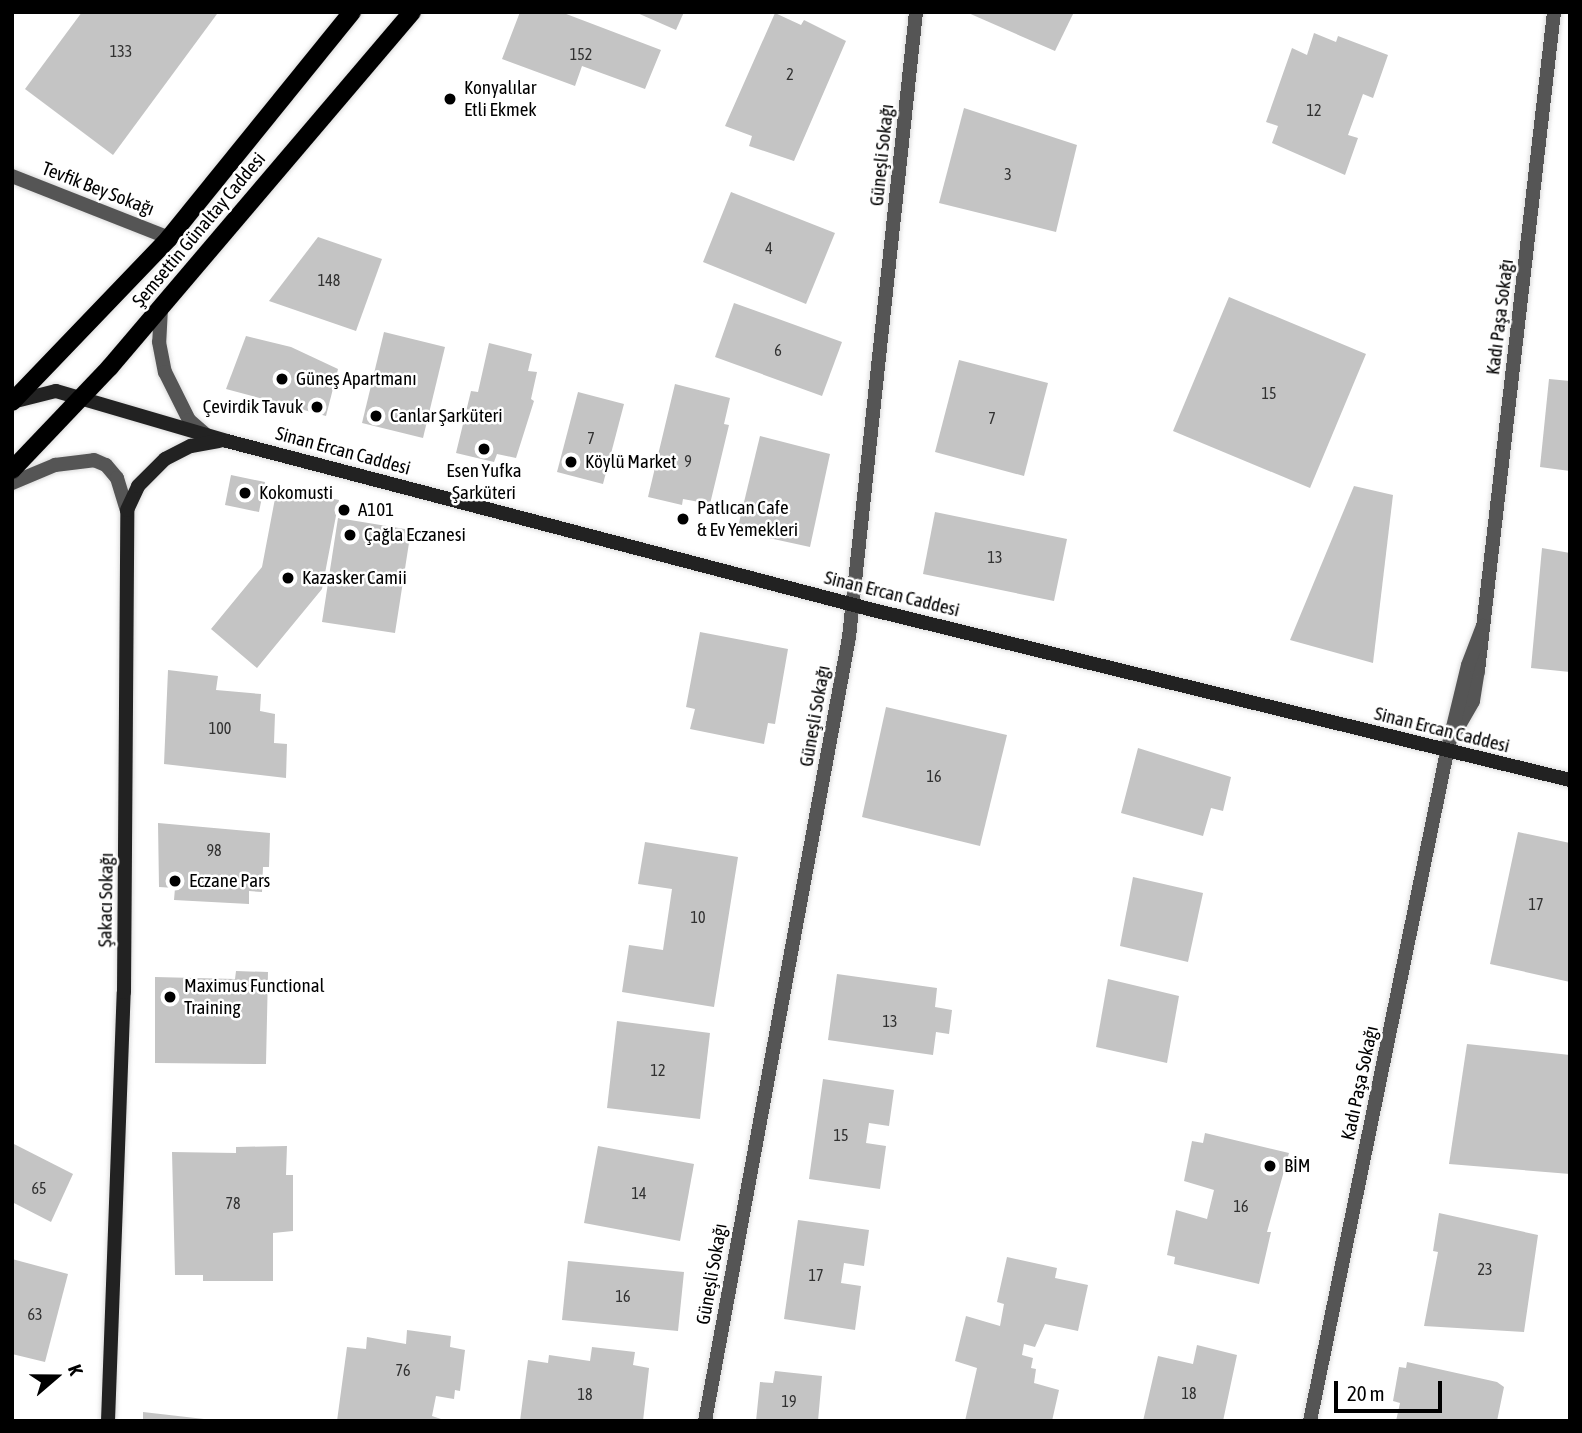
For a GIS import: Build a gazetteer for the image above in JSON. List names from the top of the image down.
{
  "streets": {
    "main road": ["Şemsettin Günaltay Caddesi"],
    "street": [
      "Güneşli Sokağı",
      "Tevfik Bey Sokağı",
      "Kadı Paşa Sokağı",
      "Sinan Ercan Caddesi",
      "Şakacı Sokağı"
    ]
  },
  "crossings": [
    ["Güneşli Sokağı", "Sinan Ercan Caddesi"],
    ["Tevfik Bey Sokağı", "Şemsettin Günaltay Caddesi"],
    ["Şemsettin Günaltay Caddesi", "Sinan Ercan Caddesi"],
    ["Kadı Paşa Sokağı", "Sinan Ercan Caddesi"],
    ["Sinan Ercan Caddesi", "Şakacı Sokağı"]
  ],
  "places": [
    "Konyalılar Etli Ekmek",
    "Güneş Apartmanı",
    "Çevirdik Tavuk",
    "Canlar Şarküteri",
    "Esen Yufka Şarküteri",
    "Köylü Market",
    "Kokomusti",
    "A101",
    "Patlıcan Cafe & Ev Yemekleri",
    "Çağla Eczanesi",
    "Kazasker Camii",
    "Eczane Pars",
    "Maximus Functional Training",
    "BİM"
  ],
  "house_numbers": [
    "133",
    "152",
    "2",
    "12",
    "3",
    "4",
    "148",
    "6",
    "15",
    "7",
    "7",
    "9",
    "13",
    "100",
    "16",
    "98",
    "17",
    "10",
    "13",
    "12",
    "15",
    "65",
    "14",
    "78",
    "16",
    "23",
    "17",
    "16",
    "63",
    "76",
    "18",
    "18",
    "19"
  ],
  "scale_bar": "20 m",
  "north": "right"
}
